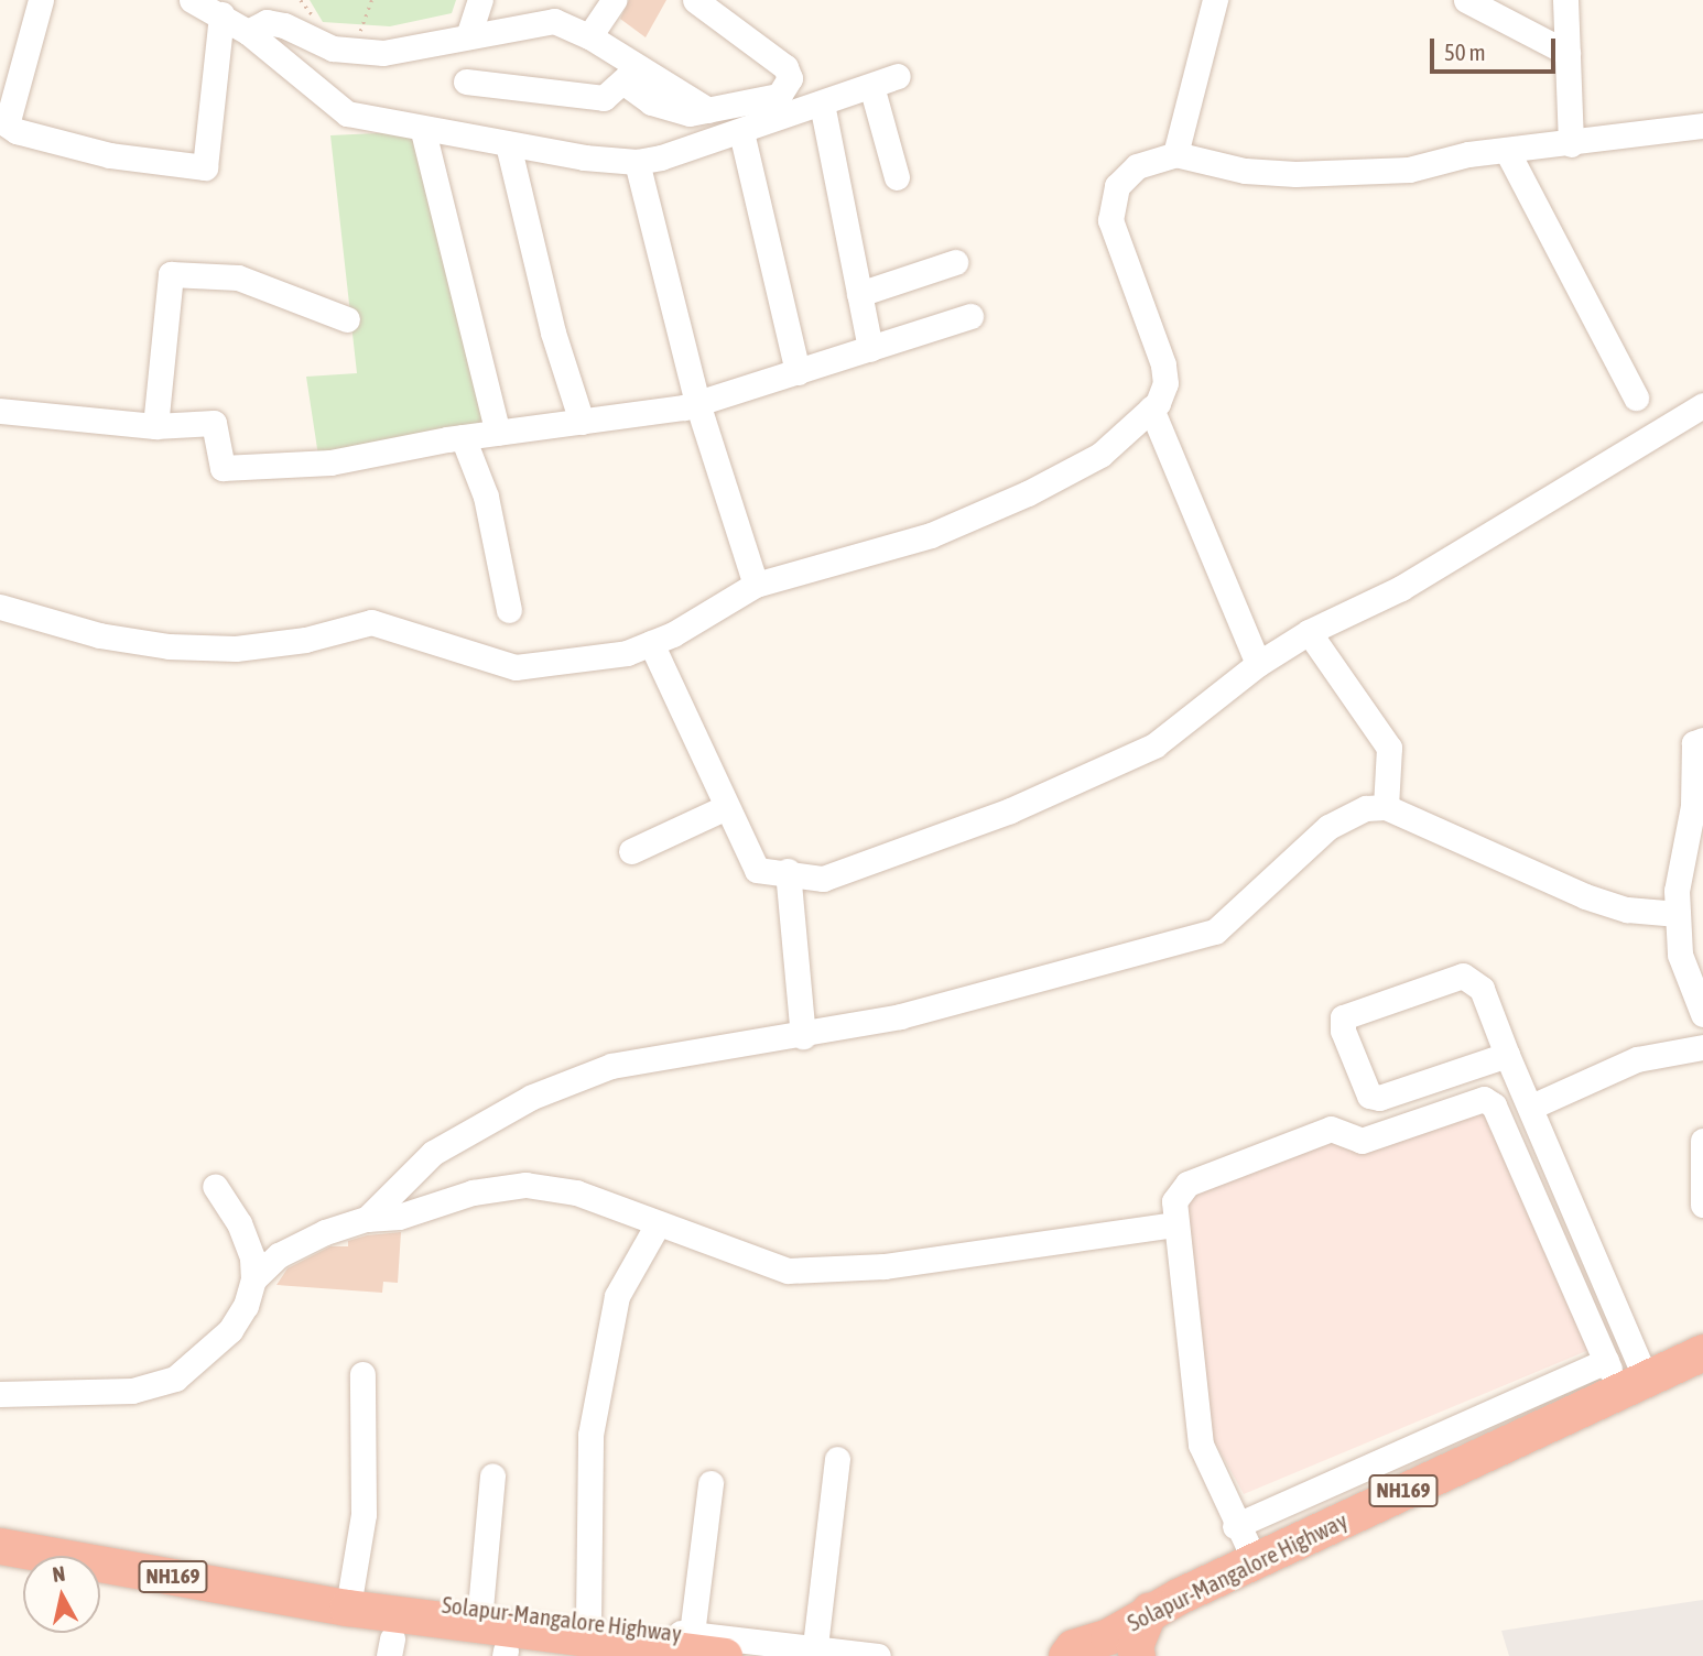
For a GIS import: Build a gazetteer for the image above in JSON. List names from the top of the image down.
{
  "streets": {
    "highway": ["NH169", "Solapur-Mangalore Highway"]
  },
  "crossings": [
    ["NH169", "Solapur-Mangalore Highway"]
  ],
  "scale_bar": "50 m",
  "north": "top"
}
